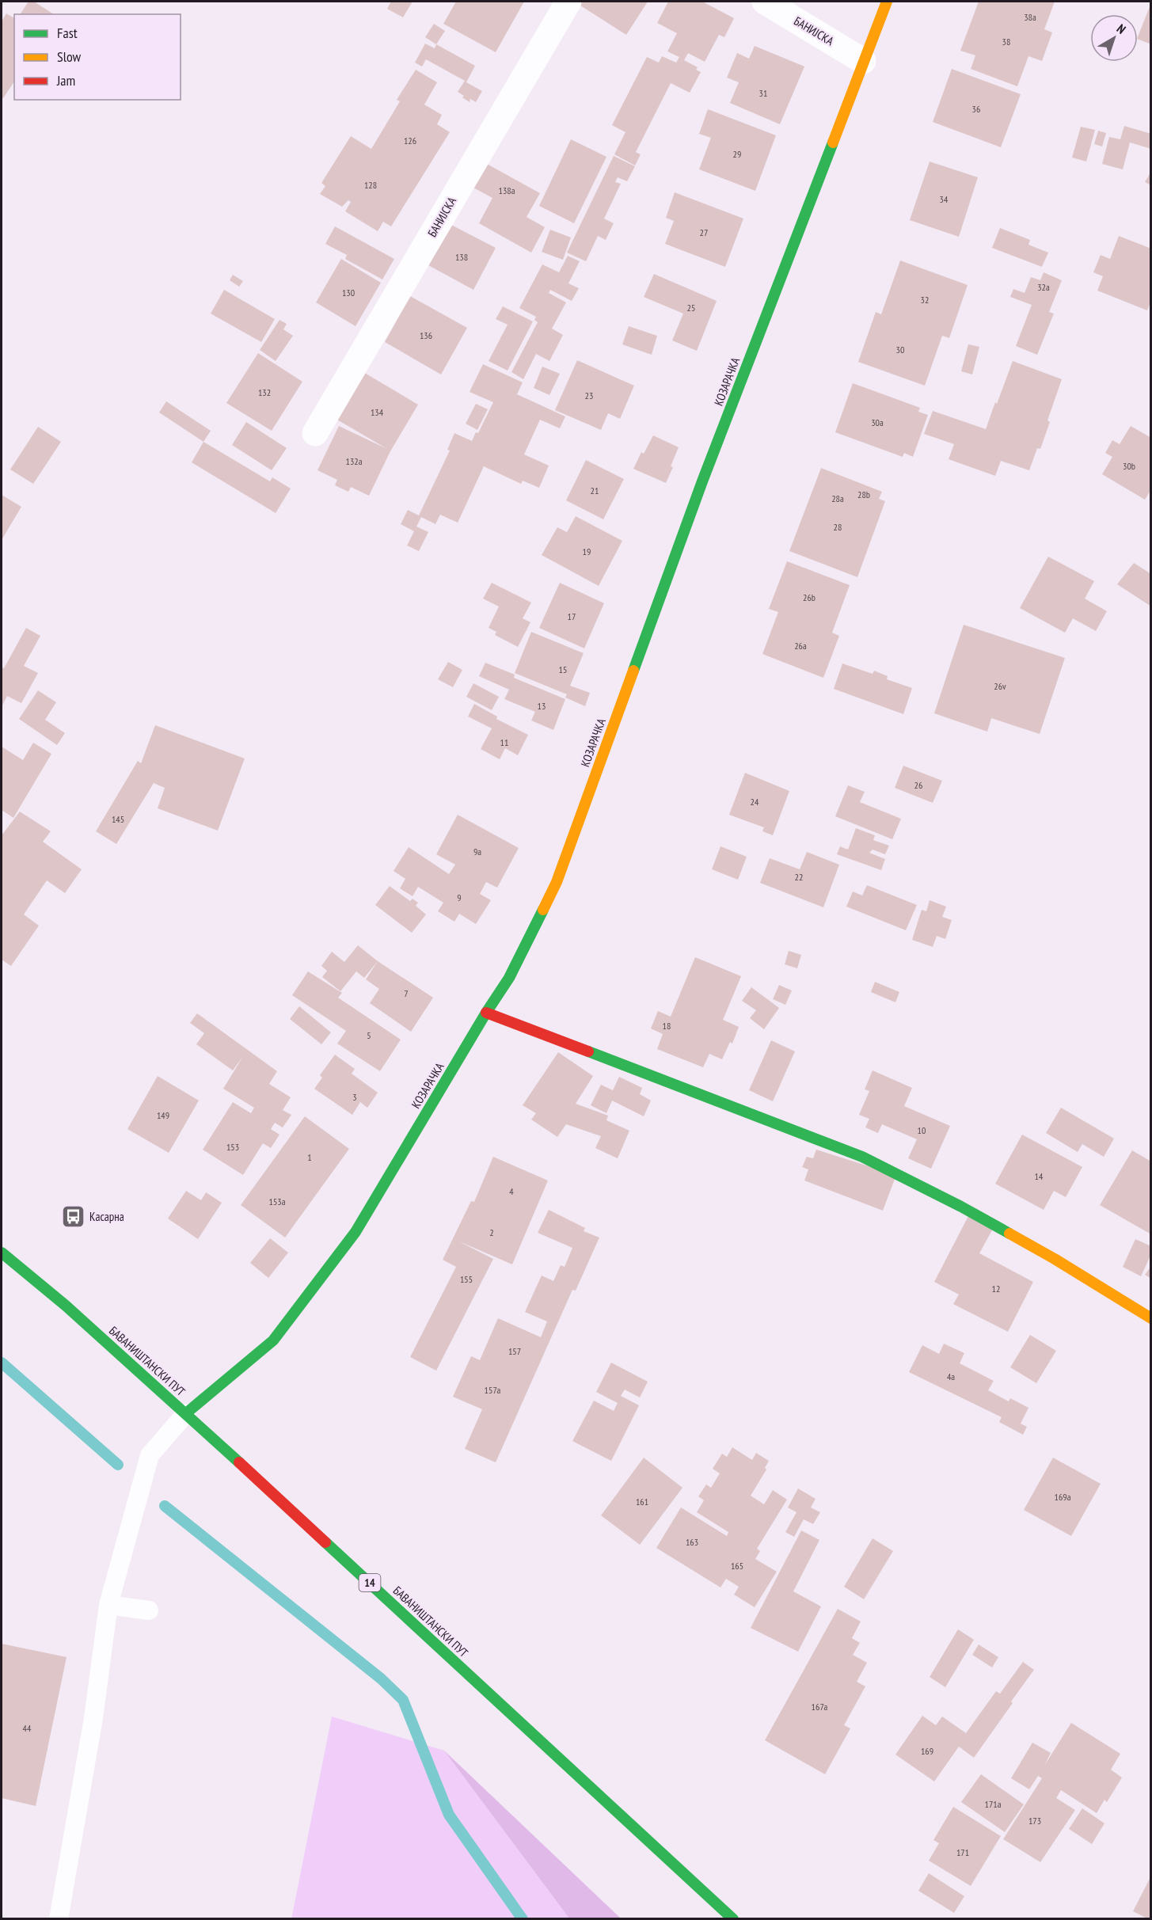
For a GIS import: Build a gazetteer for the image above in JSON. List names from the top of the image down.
{
  "streets": {
    "street": [
      "БАНИЈСКА",
      "КОЗАРАЧКА",
      "БАВАНИШТАНСКИ ПУТ",
      "14"
    ]
  },
  "crossings": [
    ["БАНИЈСКА", "КОЗАРАЧКА"],
    ["КОЗАРАЧКА", "БАВАНИШТАНСКИ ПУТ"]
  ],
  "places": {
    "bus stop": ["Касарна"]
  },
  "house_numbers": [
    "38a",
    "38",
    "31",
    "36",
    "126",
    "29",
    "128",
    "138a",
    "34",
    "27",
    "138",
    "32a",
    "130",
    "32",
    "25",
    "136",
    "30",
    "132",
    "23",
    "134",
    "30a",
    "132a",
    "30b",
    "21",
    "28b",
    "28a",
    "28",
    "19",
    "26b",
    "17",
    "26a",
    "15",
    "26v",
    "13",
    "11",
    "26",
    "24",
    "145",
    "9a",
    "22",
    "9",
    "7",
    "18",
    "5",
    "3",
    "149",
    "10",
    "153",
    "1",
    "14",
    "4",
    "153a",
    "2",
    "155",
    "12",
    "157",
    "4a",
    "157a",
    "169a",
    "161",
    "163",
    "165",
    "167a",
    "44",
    "169",
    "171a",
    "173",
    "171"
  ],
  "legend": ["Fast", "Slow", "Jam"],
  "north": "top right"
}
